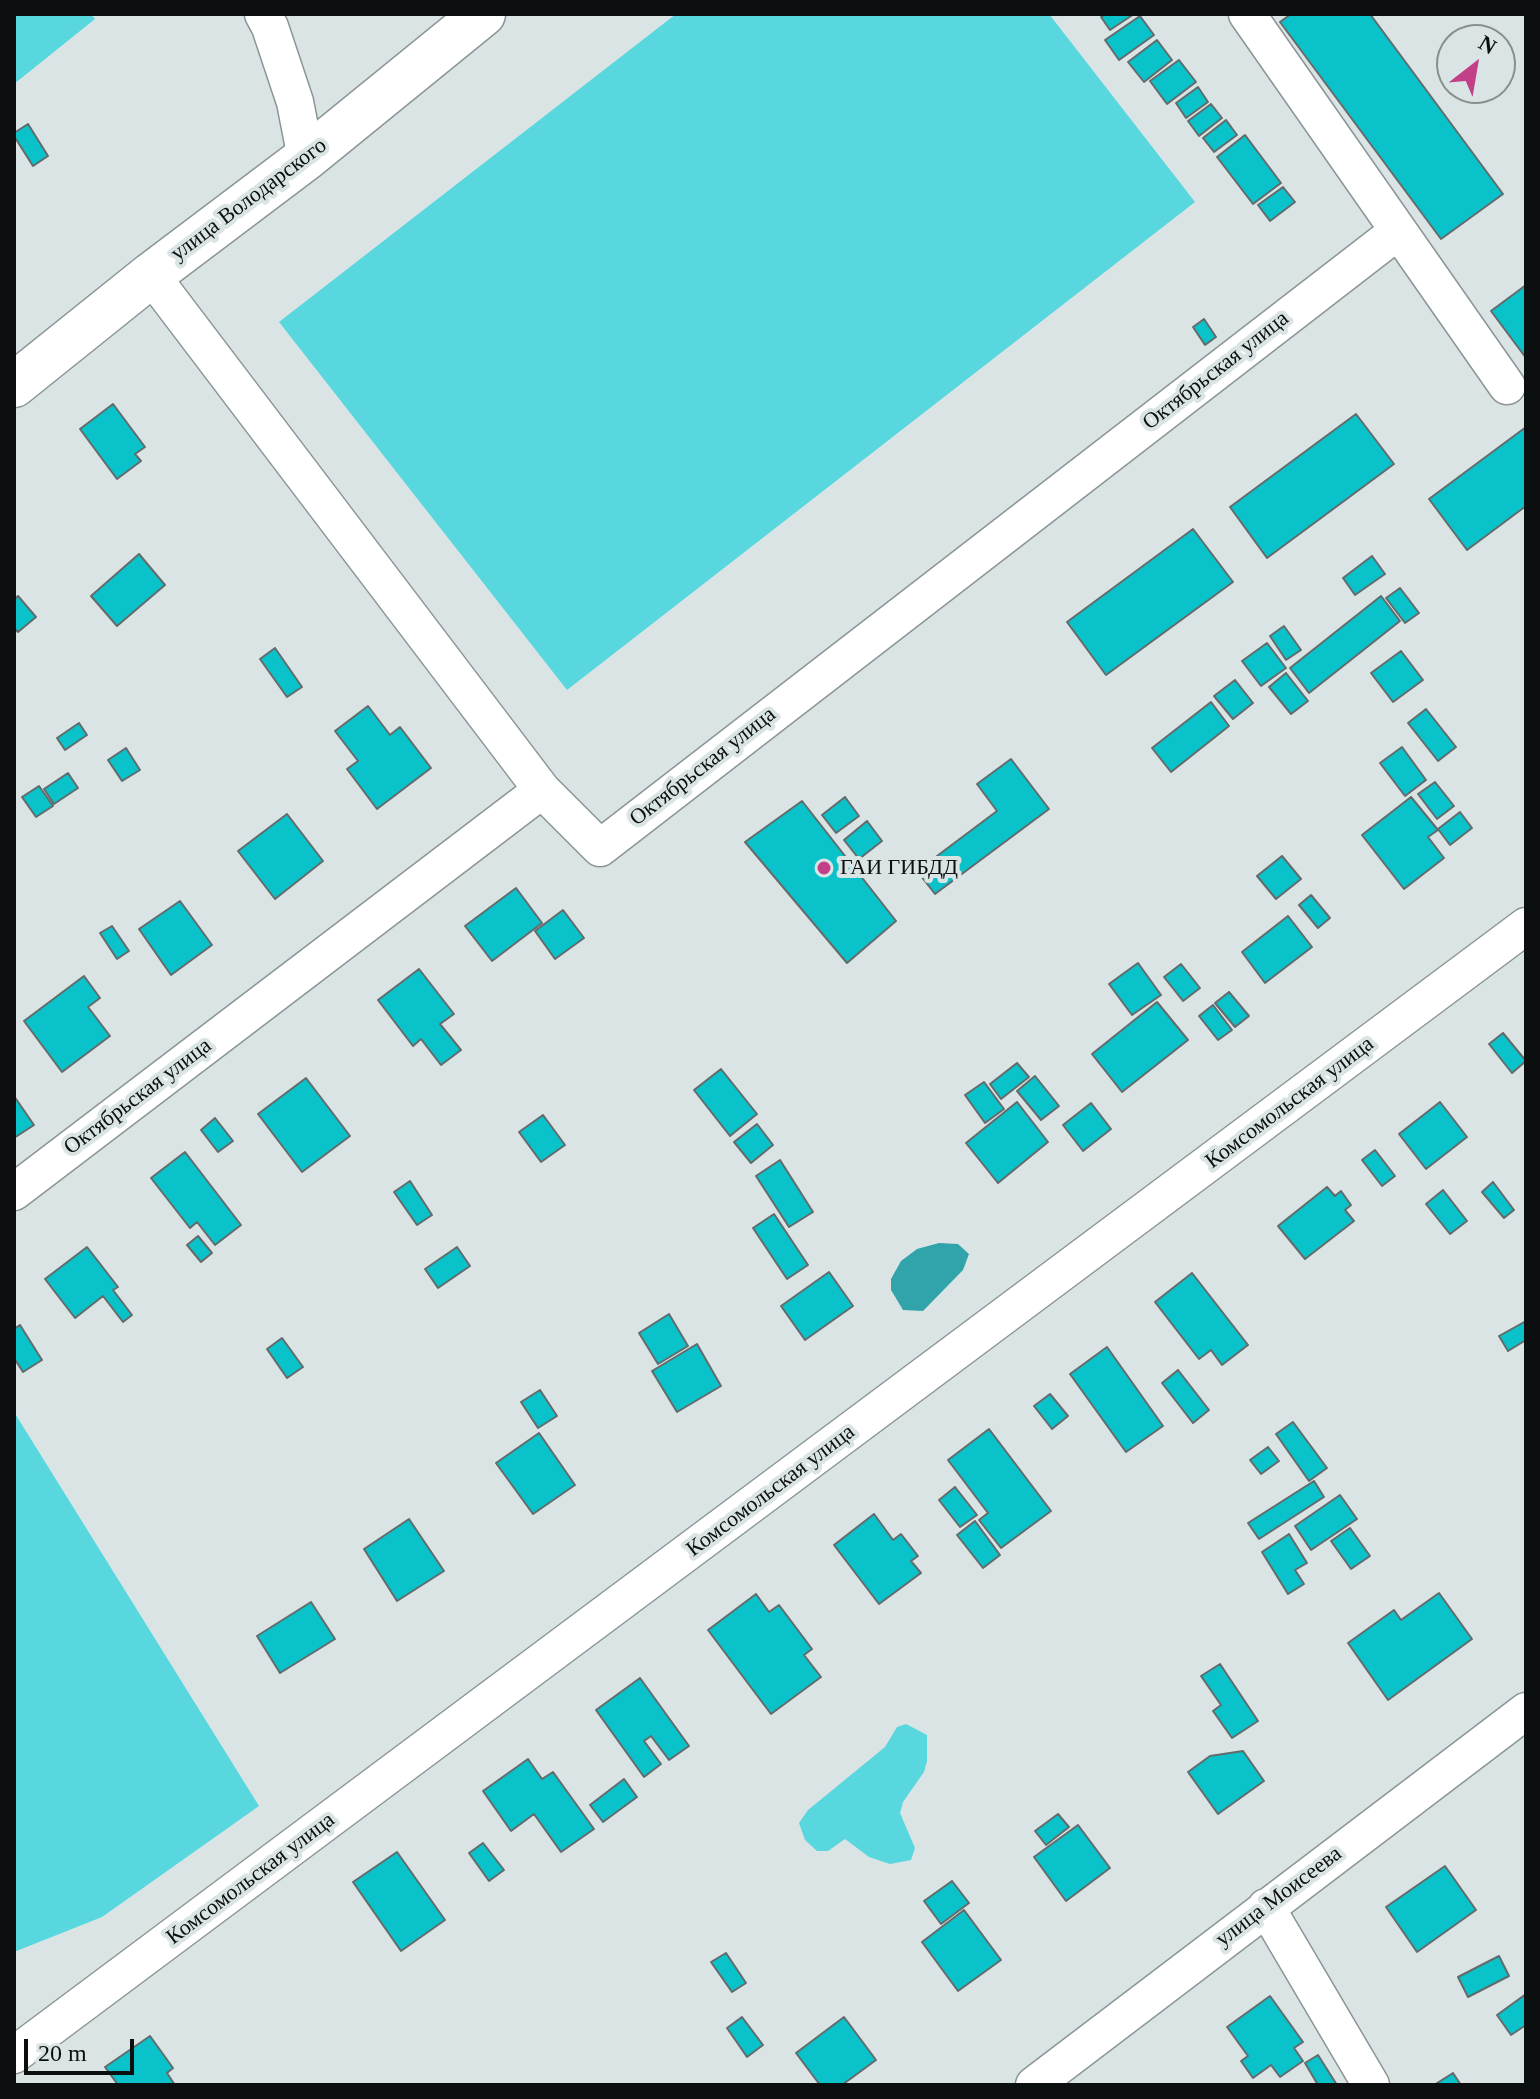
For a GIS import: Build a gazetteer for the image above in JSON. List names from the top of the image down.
{
  "streets": {
    "street": [
      "улица Володарского",
      "Октябрьская улица",
      "Комсомольская улица",
      "улица Моисеева"
    ]
  },
  "places": ["ГАИ ГИБДД"],
  "scale_bar": "20 m",
  "north": "top right"
}
